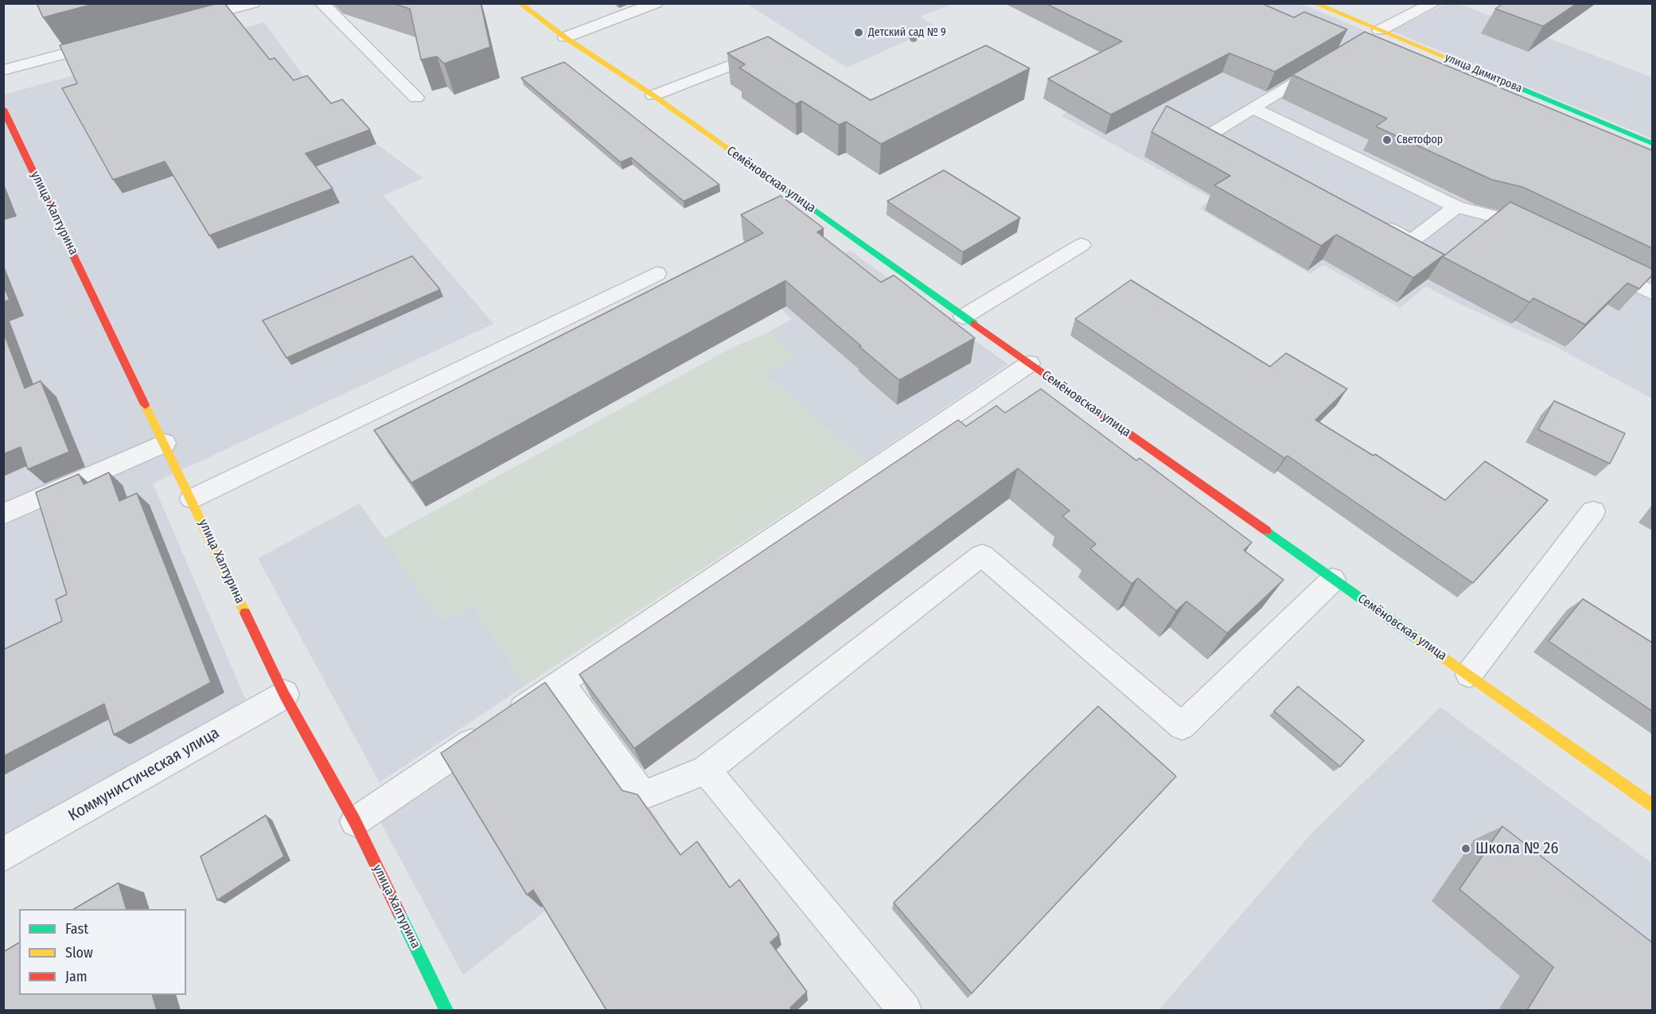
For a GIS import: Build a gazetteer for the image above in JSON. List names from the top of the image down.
{
  "streets": {
    "street": [
      "улица Димитрова",
      "Семёновская улица",
      "улица Халтурина",
      "Коммунистическая улица"
    ]
  },
  "crossings": [
    ["улица Халтурина", "Коммунистическая улица"]
  ],
  "places": ["Детский сад № 9", "Светофор", "Школа № 26"],
  "legend": ["Fast", "Slow", "Jam"]
}
